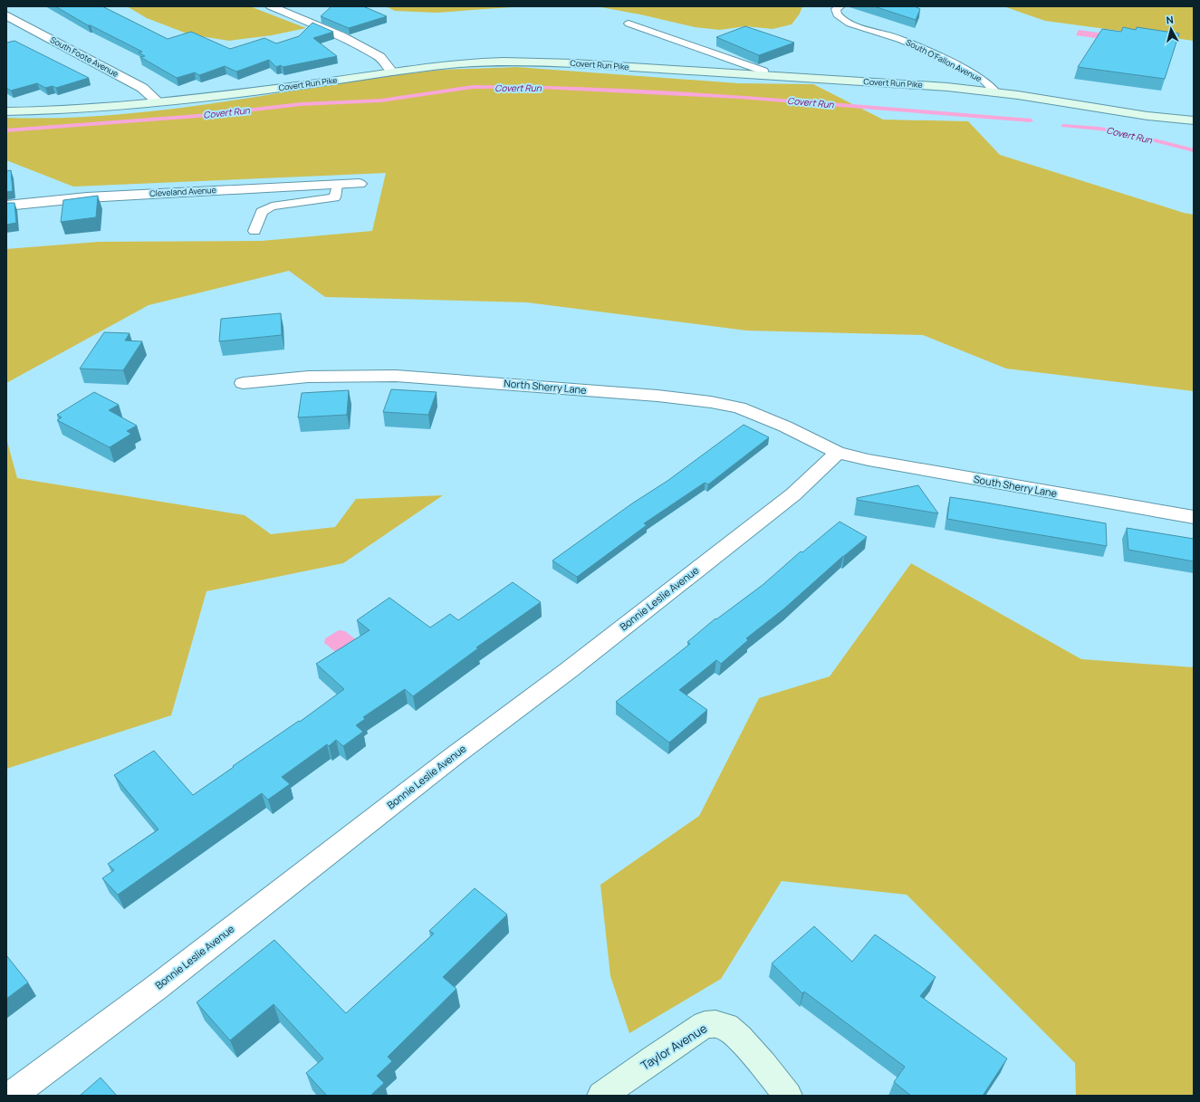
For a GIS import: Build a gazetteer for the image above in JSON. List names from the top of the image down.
{
  "streets": {
    "street": [
      "South Foote Avenue",
      "Covert Run Pike",
      "Cleveland Avenue",
      "North Sherry Lane",
      "South Sherry Lane",
      "Bonnie Leslie Avenue",
      "Taylor Avenue"
    ],
    "lane": ["South O’Fallon Avenue"]
  },
  "crossings": [
    ["South Foote Avenue", "Covert Run Pike"],
    ["South O’Fallon Avenue", "Covert Run Pike"],
    ["North Sherry Lane", "South Sherry Lane"],
    ["North Sherry Lane", "Bonnie Leslie Avenue"],
    ["South Sherry Lane", "Bonnie Leslie Avenue"]
  ],
  "water": ["Covert Run"],
  "north": "top"
}
